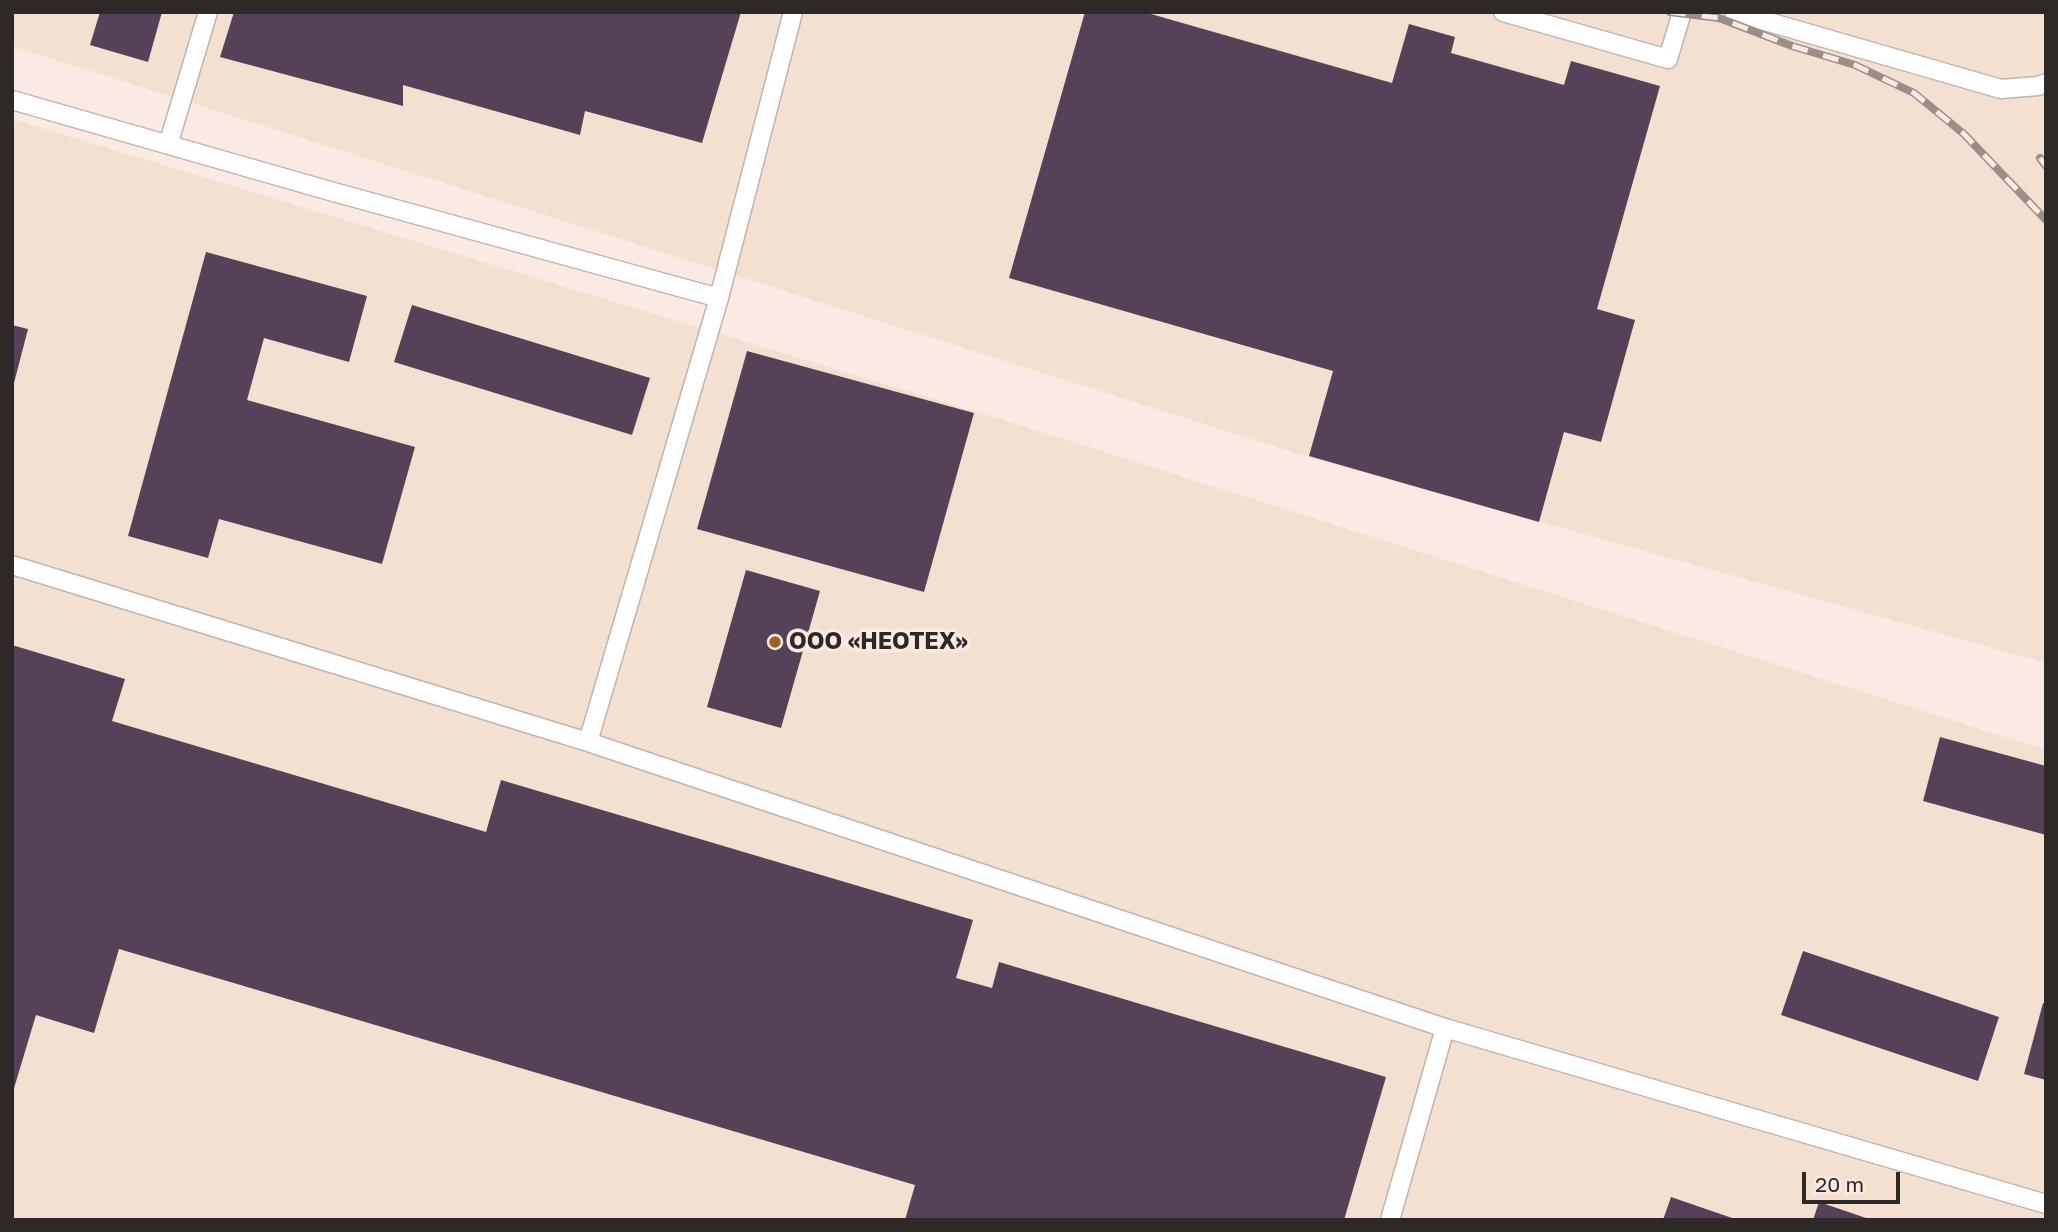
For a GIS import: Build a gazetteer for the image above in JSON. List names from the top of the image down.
{
  "places": ["ООО «НЕОТЕХ»"],
  "scale_bar": "20 m"
}
